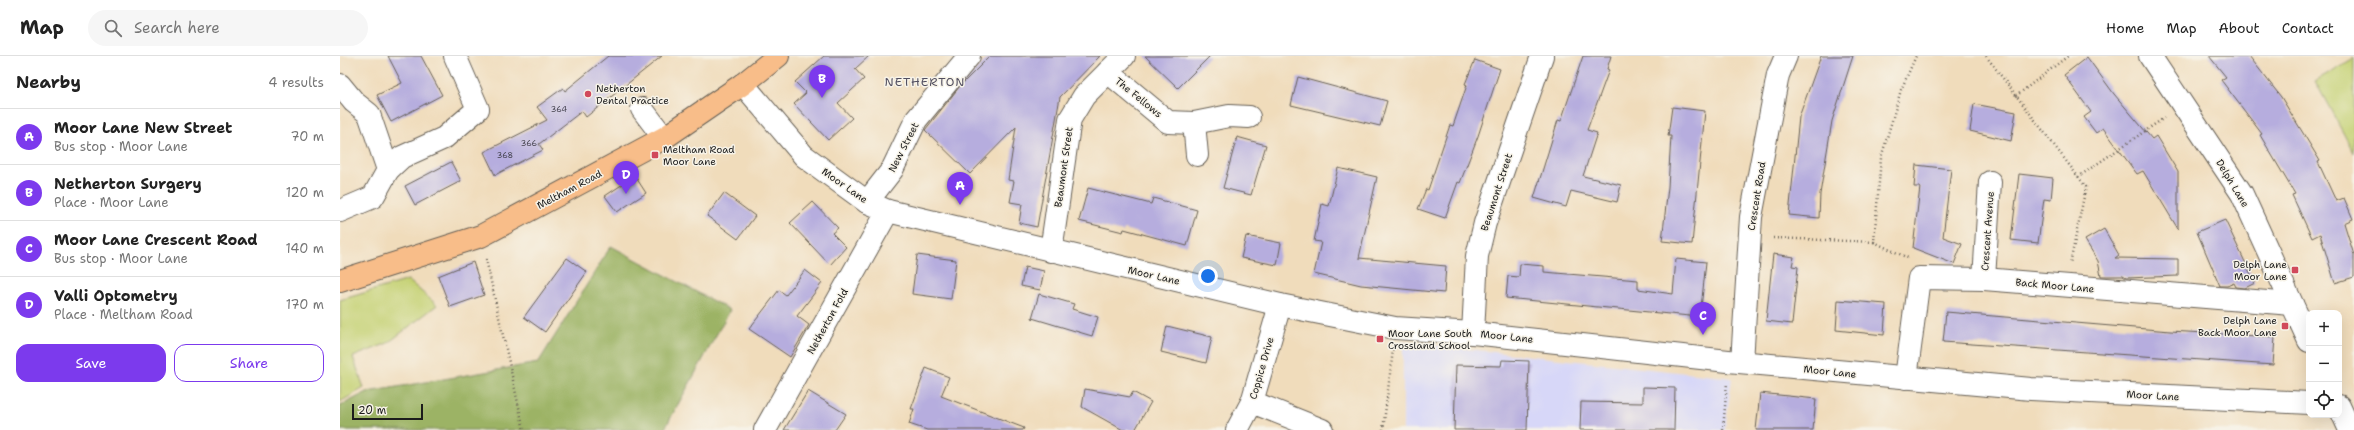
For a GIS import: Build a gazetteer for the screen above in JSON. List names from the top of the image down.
{
  "streets": {
    "main road": ["Meltham Road"],
    "street": [
      "The Fellows",
      "New Street",
      "Beaumont Street",
      "Delph Lane",
      "Moor Lane",
      "Crescent Road",
      "Crescent Avenue",
      "Back Moor Lane",
      "Netherton Fold",
      "Coppice Drive"
    ]
  },
  "crossings": [
    ["The Fellows", "Beaumont Street"],
    ["New Street", "Moor Lane"],
    ["Beaumont Street", "Moor Lane"],
    ["Delph Lane", "Back Moor Lane"],
    ["Moor Lane", "Meltham Road"],
    ["Moor Lane", "Crescent Road"],
    ["Moor Lane", "Netherton Fold"],
    ["Moor Lane", "Coppice Drive"],
    ["Crescent Avenue", "Back Moor Lane"]
  ],
  "districts": ["NETHERTON"],
  "places": {
    "other": ["Netherton Dental Practice"],
    "transit": [
      "Meltham Road Moor Lane",
      "Delph Lane Moor Lane",
      "Delph Lane Back Moor Lane",
      "Moor Lane South Crossland School"
    ]
  },
  "house_numbers": ["364", "366", "368"],
  "scale_bar": "20 m",
  "page": {
    "header": "Map",
    "search": "Search here",
    "nav": [
      "Home",
      "Map",
      "About",
      "Contact"
    ],
    "heading": ["Nearby", "4 results"],
    "pins": [
      "B",
      "D",
      "A",
      "C"
    ],
    "list": [
      {
        "mark": "A",
        "name": "Moor Lane New Street",
        "note": "Bus stop · Moor Lane",
        "value": "70 m"
      },
      {
        "mark": "B",
        "name": "Netherton Surgery",
        "note": "Place · Moor Lane",
        "value": "120 m"
      },
      {
        "mark": "C",
        "name": "Moor Lane Crescent Road",
        "note": "Bus stop · Moor Lane",
        "value": "140 m"
      },
      {
        "mark": "D",
        "name": "Valli Optometry",
        "note": "Place · Meltham Road",
        "value": "170 m"
      }
    ],
    "map_buttons": ["+", "−"],
    "buttons": ["Save", "Share"],
    "scale": "20 m"
  }
}
